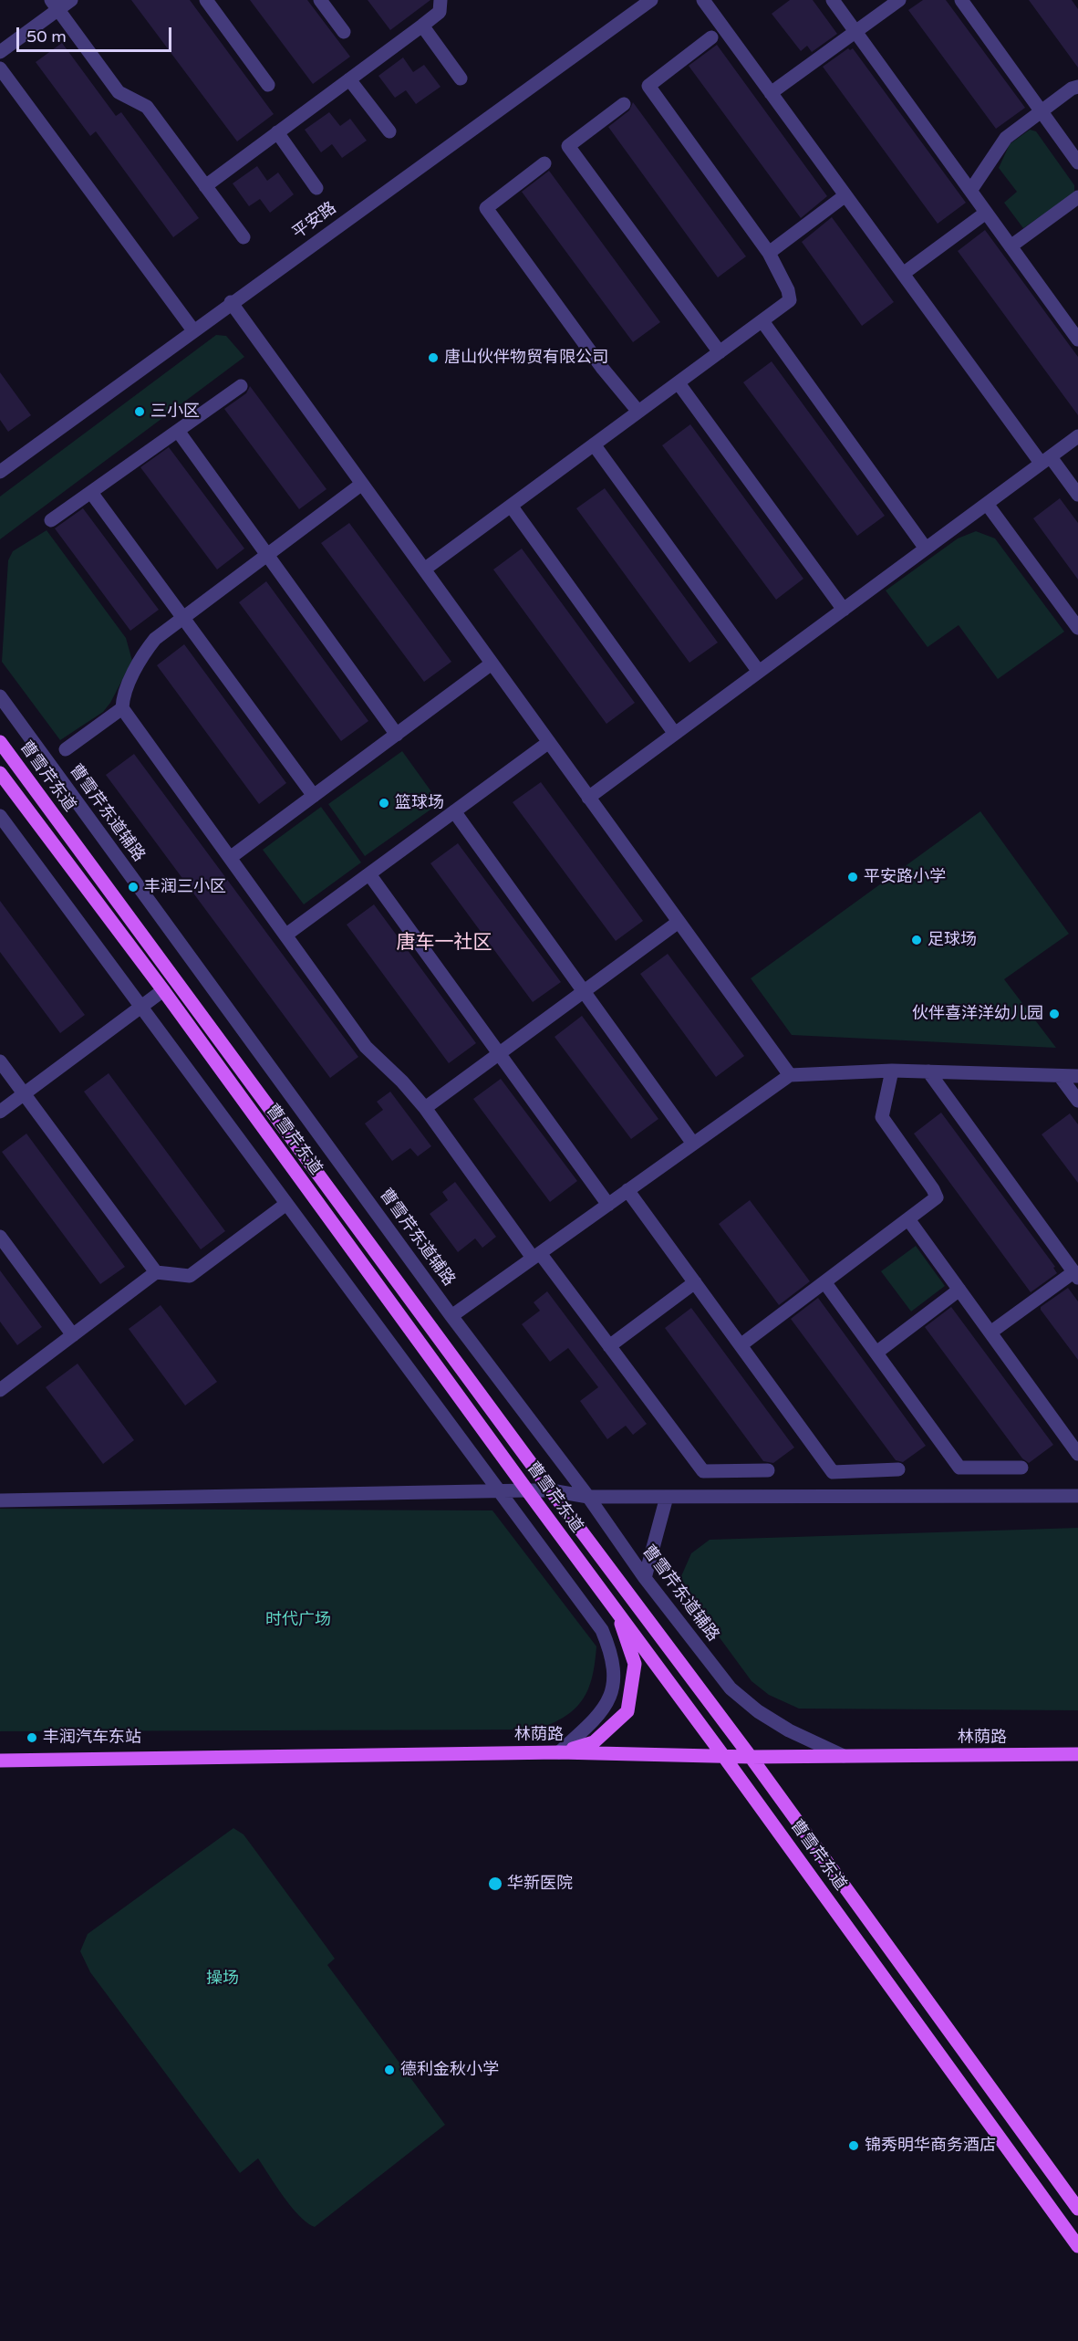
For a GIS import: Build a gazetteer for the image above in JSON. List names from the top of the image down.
{
  "streets": {
    "main road": ["曹雪芹东道", "林荫路"],
    "street": ["平安路", "曹雪芹东道辅路"]
  },
  "crossings": [
    ["曹雪芹东道", "林荫路"],
    ["曹雪芹东道辅路", "林荫路"]
  ],
  "districts": ["唐车一社区"],
  "parks": ["时代广场", "操场"],
  "places": [
    "唐山伙伴物贸有限公司",
    "三小区",
    "篮球场",
    "平安路小学",
    "丰润三小区",
    "足球场",
    "伙伴喜洋洋幼儿园",
    "丰润汽车东站",
    "华新医院",
    "德利金秋小学",
    "锦秀明华商务酒店"
  ],
  "scale_bar": "50 m"
}
